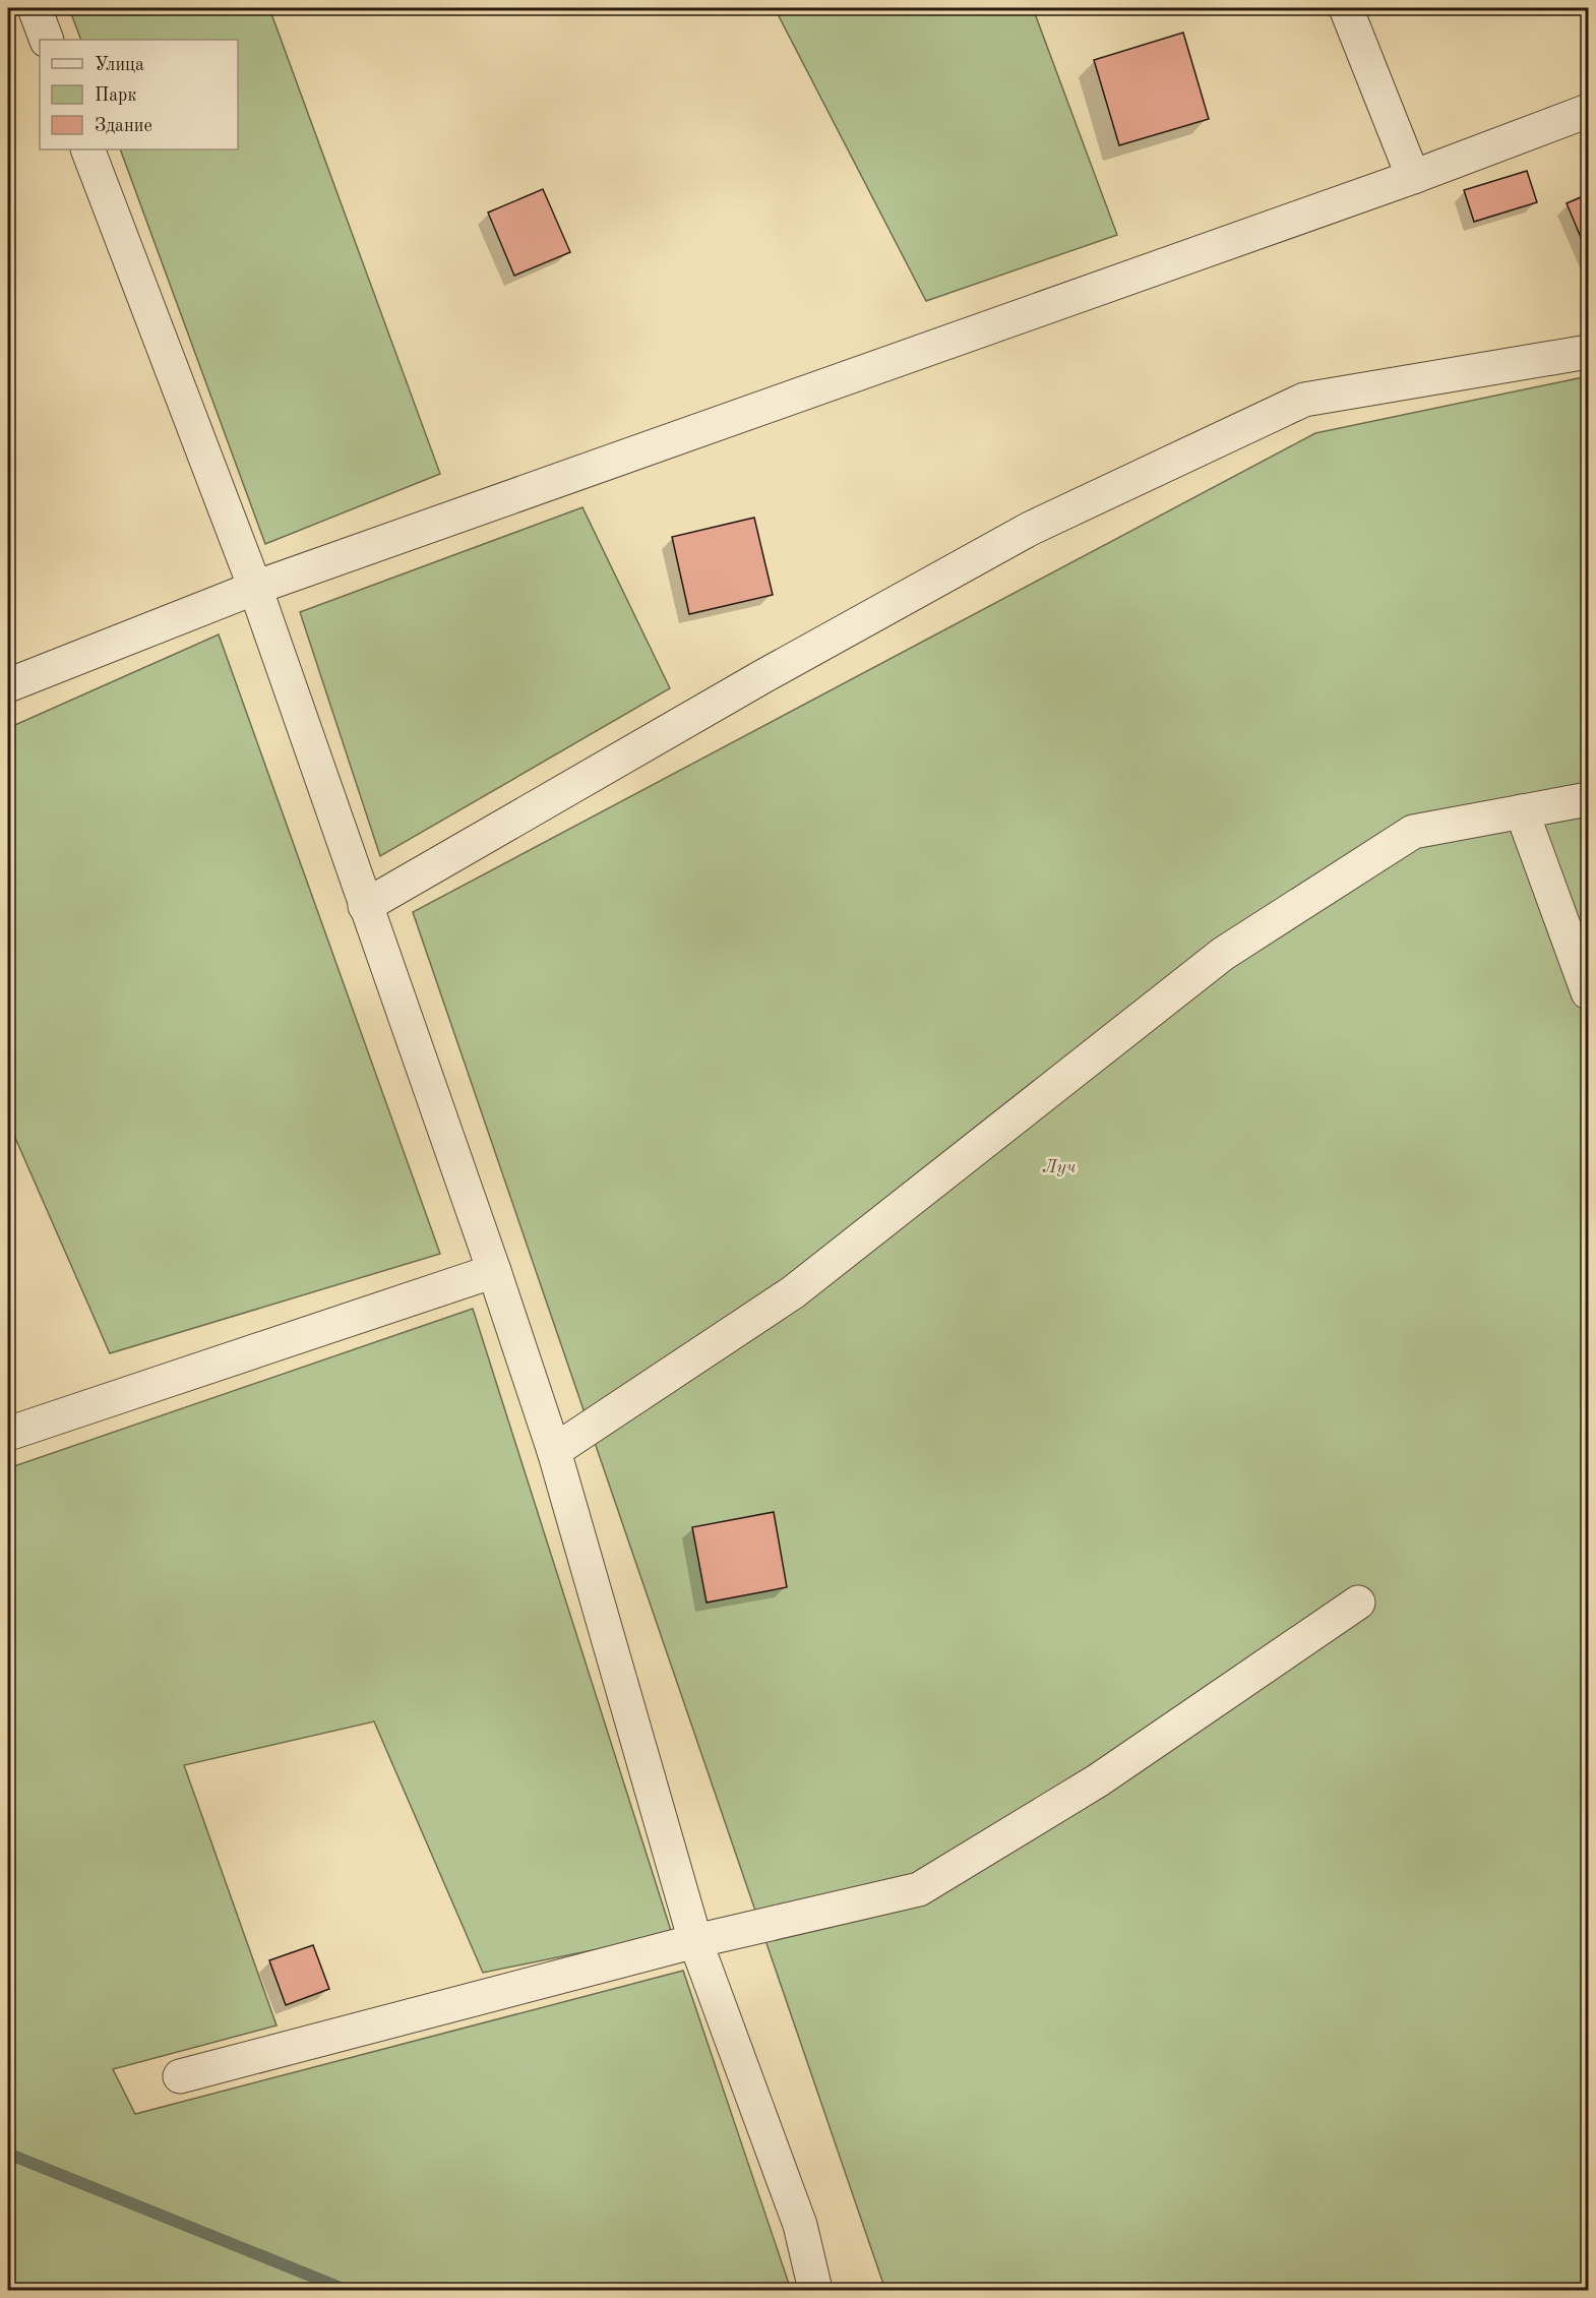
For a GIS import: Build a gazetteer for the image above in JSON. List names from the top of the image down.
{
  "parks": ["Луч"],
  "legend": ["Улица", "Парк", "Здание"]
}
